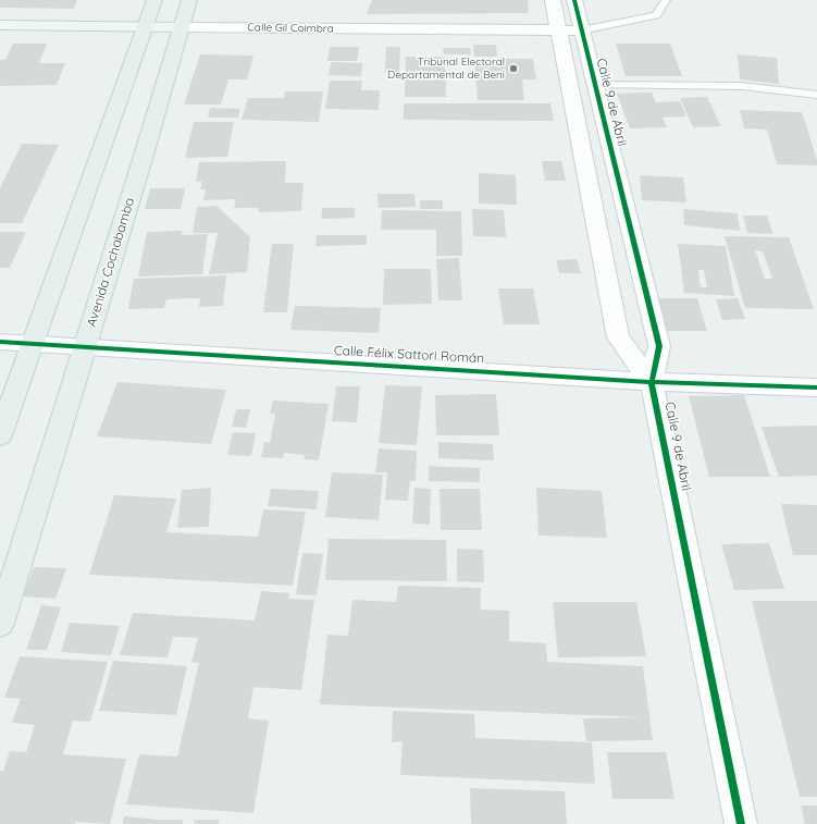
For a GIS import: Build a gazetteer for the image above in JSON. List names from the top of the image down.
{
  "streets": {
    "main road": ["Avenida Cochabamba"],
    "street": ["Calle Gil Coimbra", "Calle 9 de Abril", "Calle Félix Sattori Román"]
  },
  "crossings": [
    ["Calle Gil Coimbra", "Calle 9 de Abril"],
    ["Calle Gil Coimbra", "Avenida Cochabamba"],
    ["Calle 9 de Abril", "Calle Félix Sattori Román"],
    ["Avenida Cochabamba", "Calle Félix Sattori Román"]
  ],
  "places": ["Tribunal Electoral Departamental de Beni"]
}
